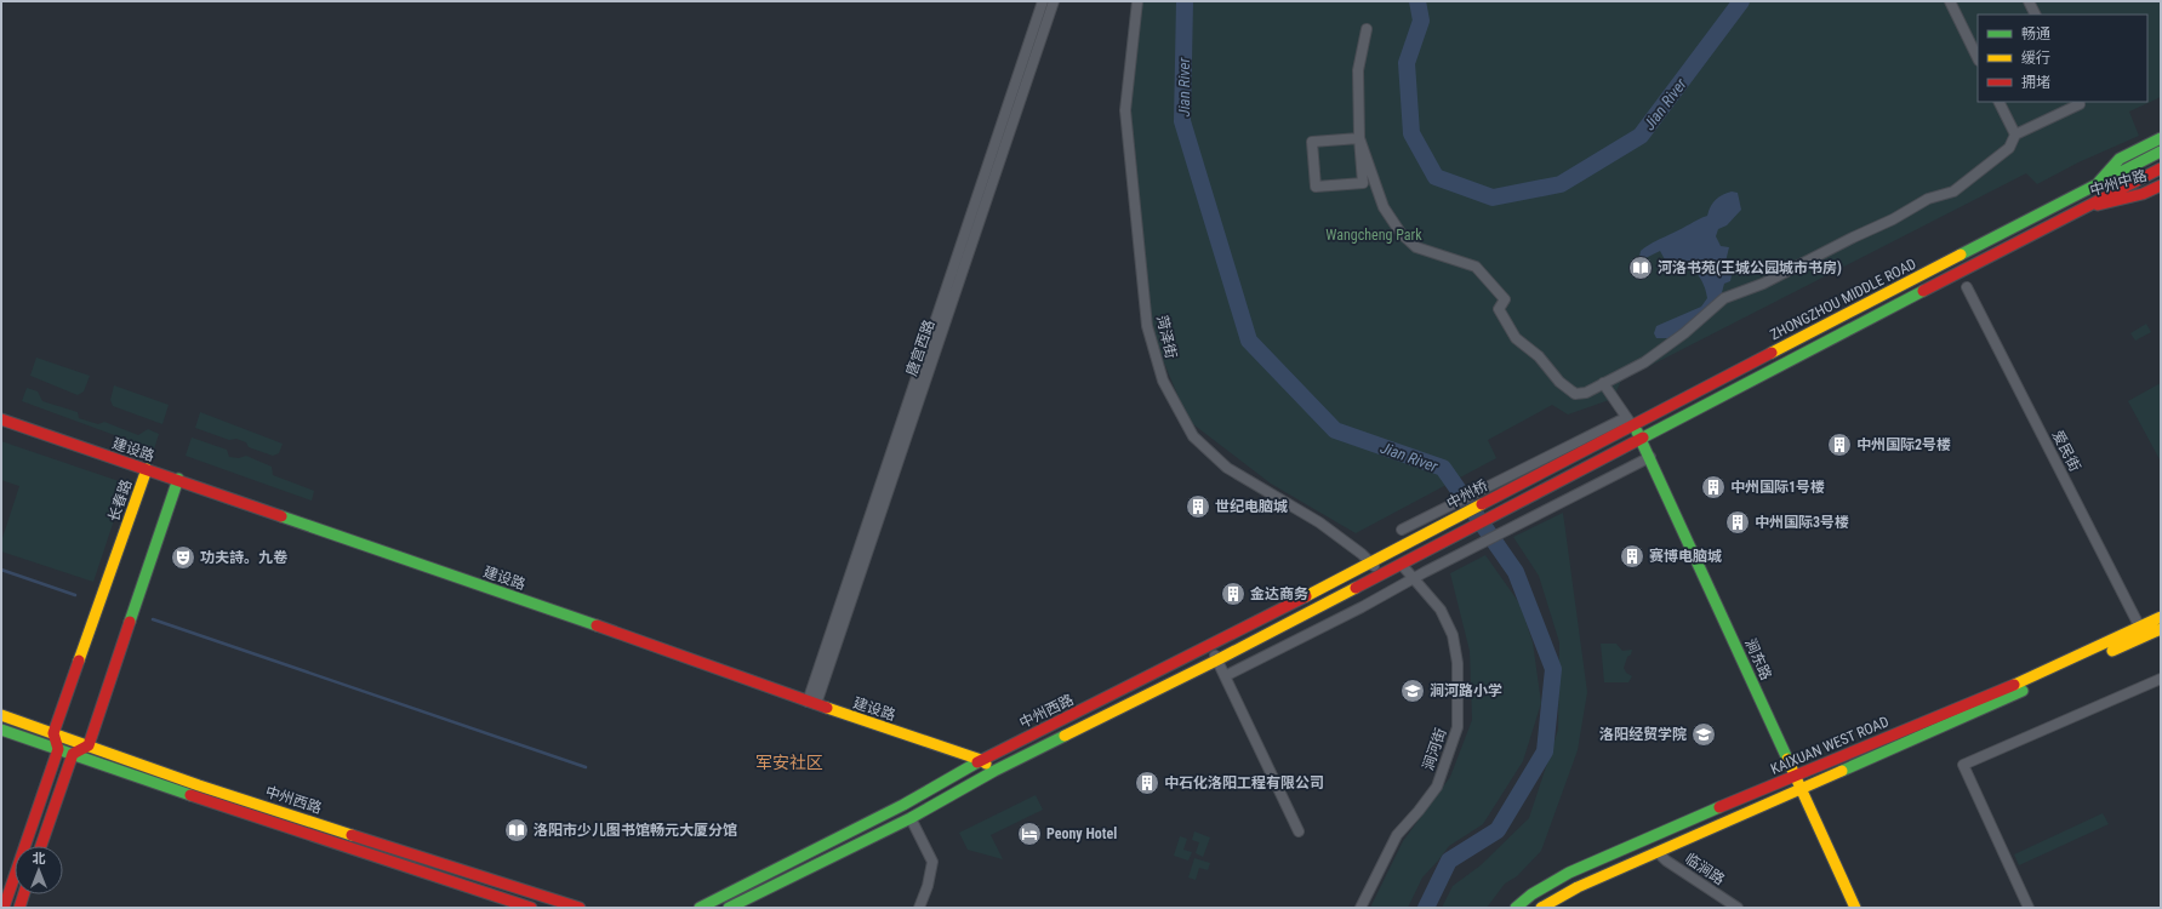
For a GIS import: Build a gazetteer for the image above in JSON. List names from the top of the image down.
{
  "streets": {
    "main road": [
      "中州中路",
      "ZHONGZHOU MIDDLE ROAD",
      "建设路",
      "中州桥",
      "长春路",
      "涧东路",
      "中州西路",
      "KAIXUAN WEST ROAD"
    ],
    "street": [
      "菏泽街",
      "唐宫西路",
      "爱民街",
      "涧河街",
      "临涧路"
    ]
  },
  "crossings": [
    ["中州中路", "ZHONGZHOU MIDDLE ROAD"],
    ["ZHONGZHOU MIDDLE ROAD", "中州桥"],
    ["ZHONGZHOU MIDDLE ROAD", "涧东路"],
    ["ZHONGZHOU MIDDLE ROAD", "中州西路"],
    ["菏泽街", "中州西路"],
    ["唐宫西路", "建设路"],
    ["建设路", "长春路"],
    ["建设路", "中州西路"],
    ["爱民街", "KAIXUAN WEST ROAD"],
    ["中州桥", "中州西路"],
    ["长春路", "中州西路"],
    ["涧东路", "KAIXUAN WEST ROAD"],
    ["中州西路", "涧河街"],
    ["KAIXUAN WEST ROAD", "临涧路"]
  ],
  "districts": ["军安社区"],
  "water": ["Jian River"],
  "parks": ["Wangcheng Park"],
  "places": {
    "library": ["河洛书苑(王城公园城市书房)", "洛阳市少儿图书馆畅元大厦分馆"],
    "building": [
      "中州国际2号楼",
      "中州国际1号楼",
      "世纪电脑城",
      "中州国际3号楼",
      "赛博电脑城",
      "金达商务",
      "中石化洛阳工程有限公司"
    ],
    "theatre": ["功夫詩。九卷"],
    "school or university": ["涧河路小学", "洛阳经贸学院"],
    "hotel": ["Peony Hotel"]
  },
  "legend": ["畅通", "缓行", "拥堵"],
  "north": "top"
}
